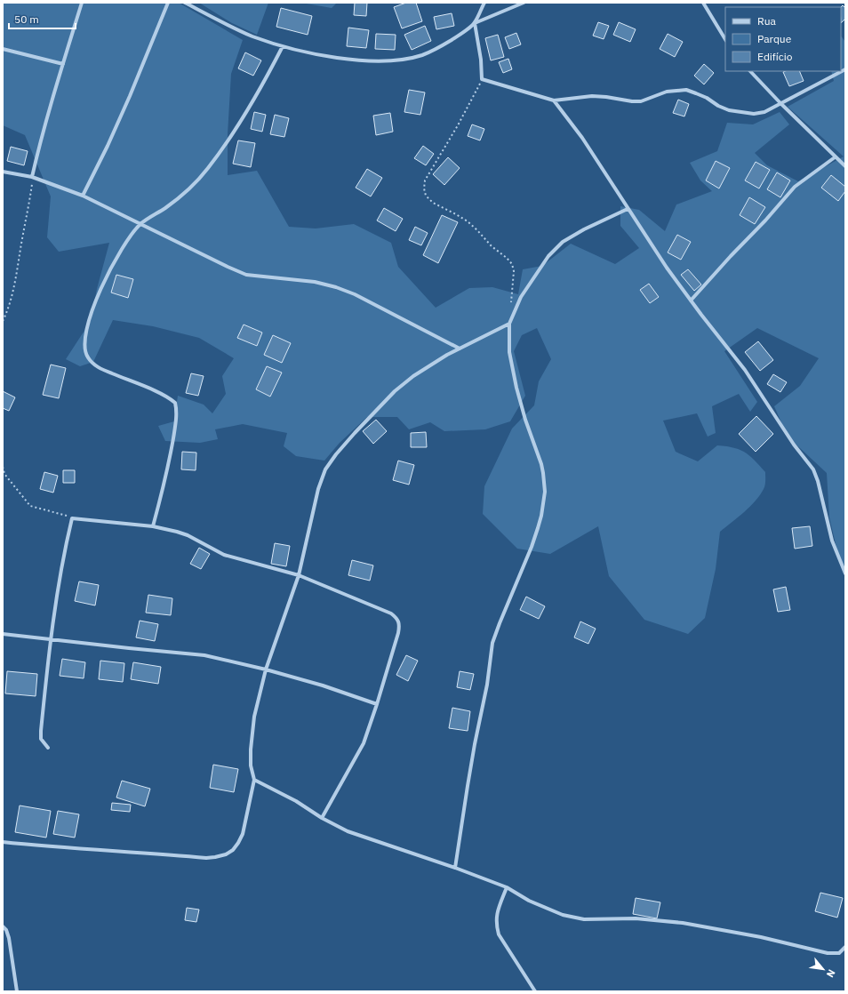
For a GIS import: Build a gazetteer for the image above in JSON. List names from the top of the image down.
{
  "legend": ["Rua", "Parque", "Edifício"],
  "scale_bar": "50 m",
  "north": "bottom right"
}
